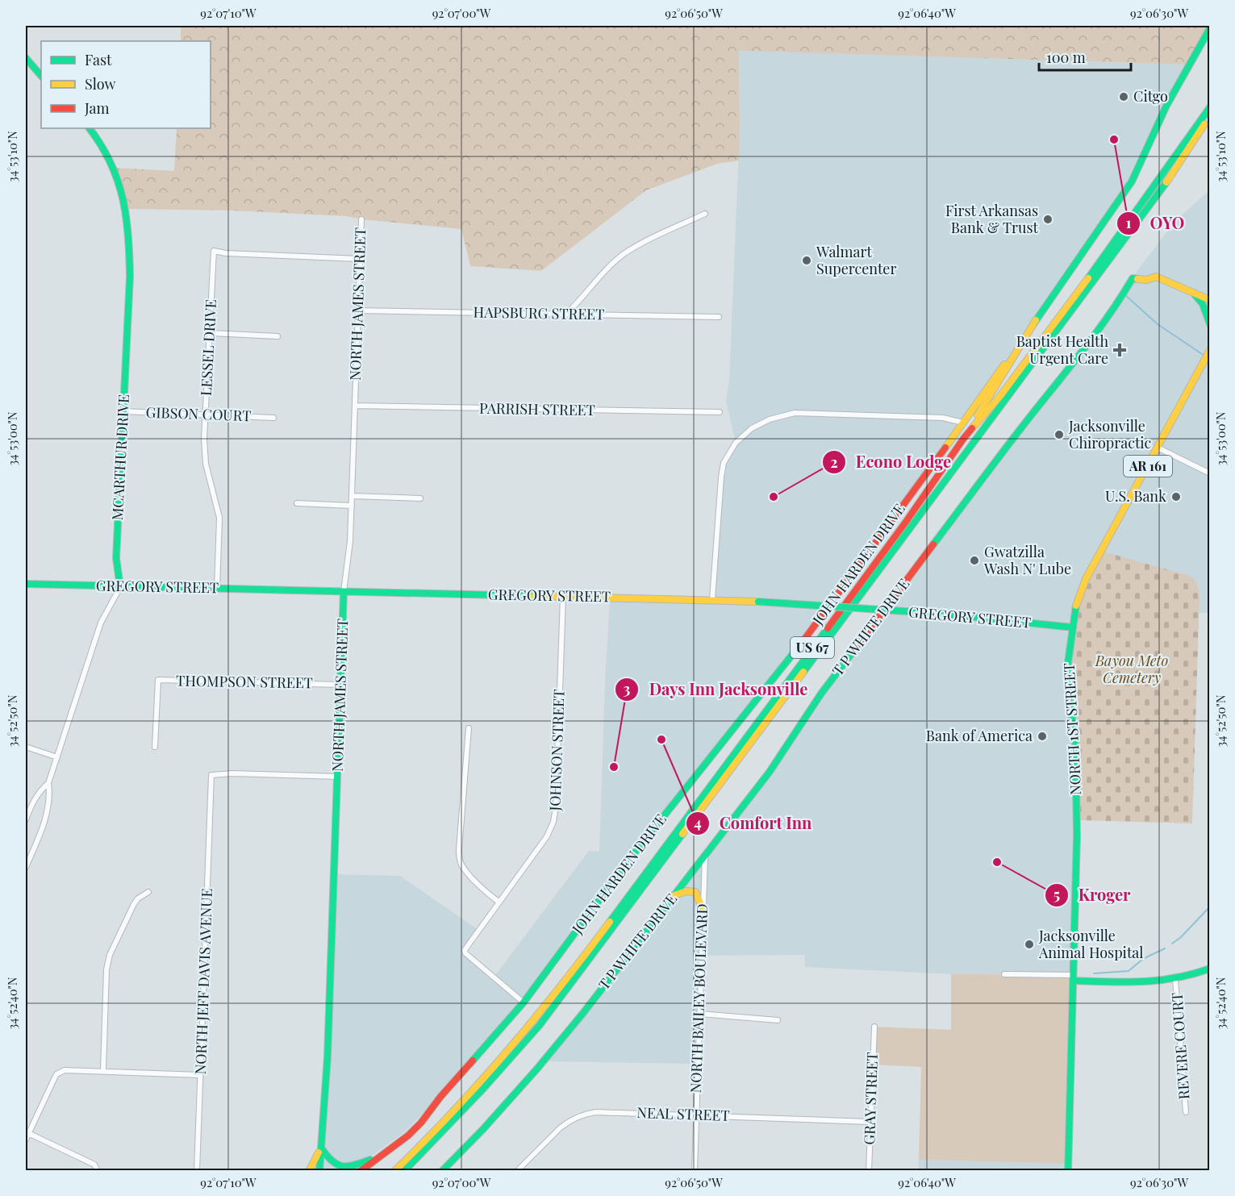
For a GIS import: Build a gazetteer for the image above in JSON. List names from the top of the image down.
{
  "streets": {
    "main road": [
      "NORTH JAMES STREET",
      "MCARTHUR DRIVE",
      "AR 161",
      "JOHN HARDEN DRIVE",
      "GREGORY STREET",
      "T P WHITE DRIVE",
      "US 67",
      "NORTH 1ST STREET"
    ],
    "street": [
      "HAPSBURG STREET",
      "LESSEL DRIVE",
      "PARRISH STREET",
      "GIBSON COURT",
      "THOMPSON STREET",
      "JOHNSON STREET",
      "NORTH JEFF DAVIS AVENUE",
      "NORTH BAILEY BOULEVARD",
      "REVERE COURT",
      "GRAY STREET",
      "NEAL STREET"
    ]
  },
  "crossings": [
    ["NORTH JAMES STREET", "HAPSBURG STREET"],
    ["NORTH JAMES STREET", "LESSEL DRIVE"],
    ["NORTH JAMES STREET", "PARRISH STREET"],
    ["NORTH JAMES STREET", "GREGORY STREET"],
    ["NORTH JAMES STREET", "THOMPSON STREET"],
    ["NORTH JAMES STREET", "NORTH JEFF DAVIS AVENUE"],
    ["LESSEL DRIVE", "GIBSON COURT"],
    ["LESSEL DRIVE", "GREGORY STREET"],
    ["GIBSON COURT", "MCARTHUR DRIVE"],
    ["MCARTHUR DRIVE", "GREGORY STREET"],
    ["JOHN HARDEN DRIVE", "JOHNSON STREET"],
    ["GREGORY STREET", "NORTH 1ST STREET"],
    ["GREGORY STREET", "JOHNSON STREET"],
    ["T P WHITE DRIVE", "NORTH BAILEY BOULEVARD"],
    ["NORTH BAILEY BOULEVARD", "NEAL STREET"],
    ["GRAY STREET", "NEAL STREET"]
  ],
  "parks": ["Bayou Meto Cemetery"],
  "places": {
    "other": [
      "Citgo",
      "OYO",
      "First Arkansas Bank & Trust",
      "Walmart Supercenter",
      "Jacksonville Chiropractic",
      "Econo Lodge",
      "U.S. Bank",
      "Gwatzilla Wash N' Lube",
      "Bank of America",
      "Comfort Inn",
      "Days Inn Jacksonville",
      "Kroger",
      "Jacksonville Animal Hospital"
    ],
    "health": ["Baptist Health Urgent Care"]
  },
  "legend": ["Fast", "Slow", "Jam"],
  "scale_bar": "100 m",
  "coordinates": [
    "92°07'10\"W",
    "92°07'00\"W",
    "92°06'50\"W",
    "92°06'40\"W",
    "92°06'30\"W",
    "34°53'10\"N",
    "34°53'00\"N",
    "34°52'50\"N",
    "34°52'40\"N"
  ]
}
